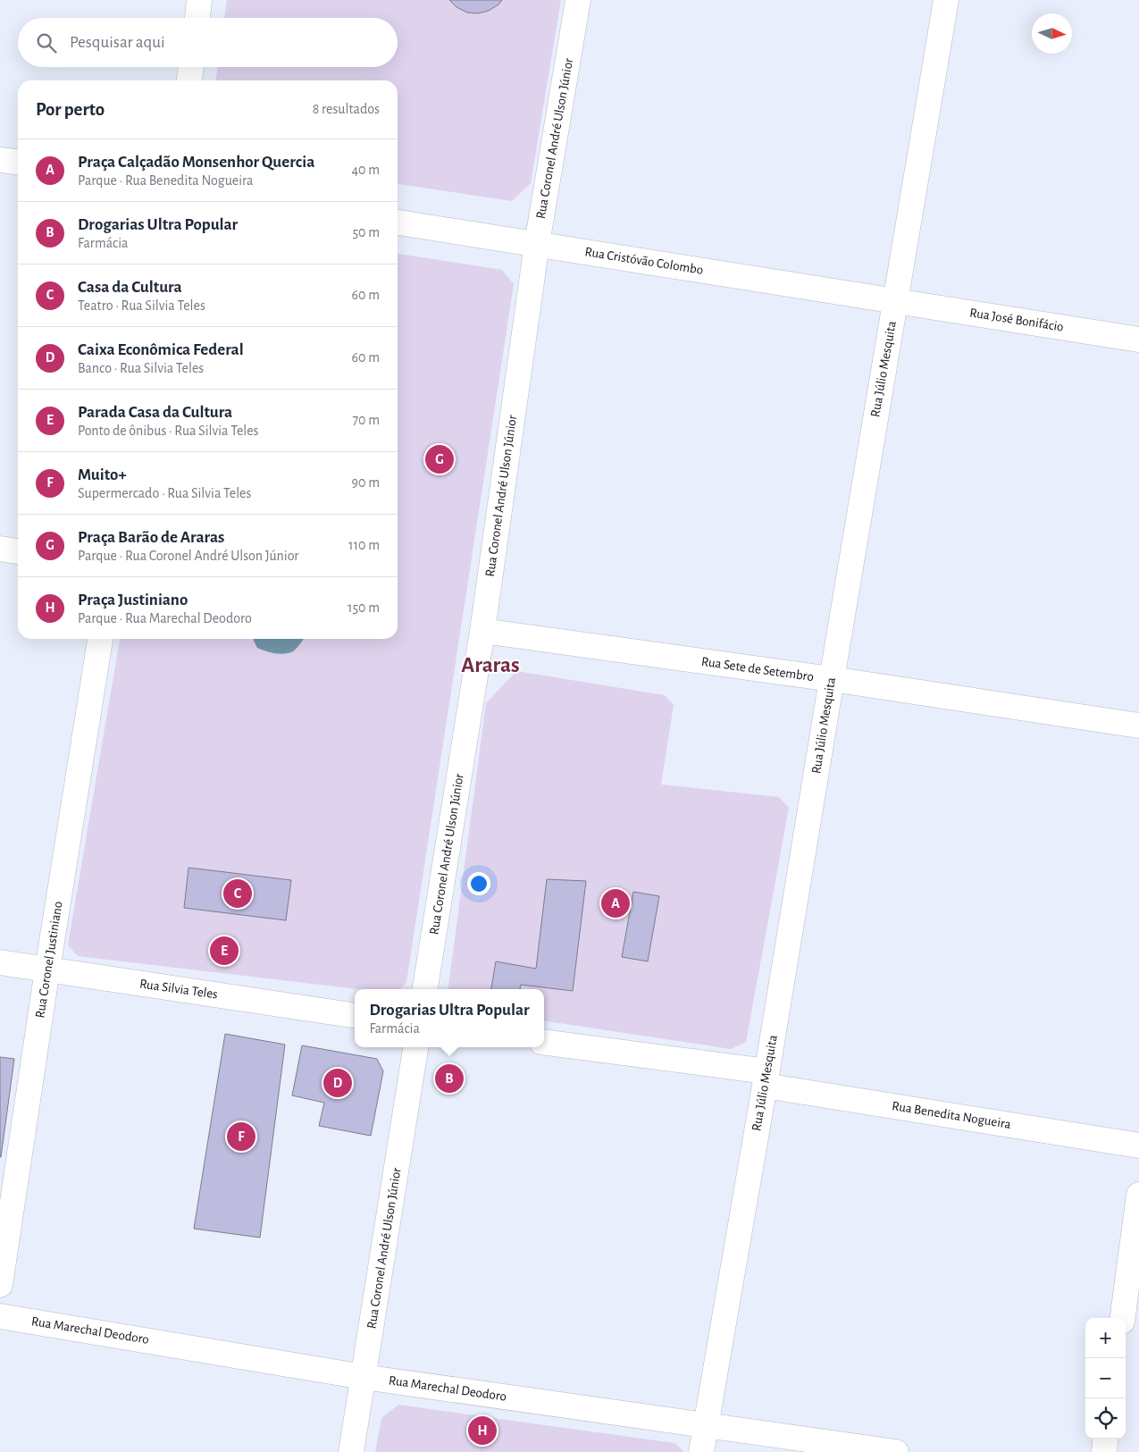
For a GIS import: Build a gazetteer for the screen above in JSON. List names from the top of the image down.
{
  "streets": {
    "street": [
      "Rua Coronel André Ulson Júnior",
      "Rua Cristóvão Colombo",
      "Rua José Bonifácio",
      "Rua Júlio Mesquita",
      "Rua Sete de Setembro",
      "Rua Coronel Justiniano",
      "Rua Silvia Teles",
      "Rua Benedita Nogueira",
      "Rua Marechal Deodoro"
    ]
  },
  "crossings": [
    ["Rua Coronel André Ulson Júnior", "Rua Cristóvão Colombo"],
    ["Rua Coronel André Ulson Júnior", "Rua Sete de Setembro"],
    ["Rua Coronel André Ulson Júnior", "Rua Marechal Deodoro"],
    ["Rua Cristóvão Colombo", "Rua José Bonifácio"],
    ["Rua Cristóvão Colombo", "Rua Júlio Mesquita"],
    ["Rua José Bonifácio", "Rua Júlio Mesquita"],
    ["Rua Júlio Mesquita", "Rua Sete de Setembro"],
    ["Rua Júlio Mesquita", "Rua Benedita Nogueira"],
    ["Rua Júlio Mesquita", "Rua Marechal Deodoro"],
    ["Rua Coronel Justiniano", "Rua Silvia Teles"]
  ],
  "districts": ["Araras"],
  "north": "right",
  "page": {
    "search": "Pesquisar aqui",
    "heading": ["Por perto", "8 resultados"],
    "list": [
      {
        "mark": "A",
        "name": "Praça Calçadão Monsenhor Quercia",
        "note": "Parque · Rua Benedita Nogueira",
        "value": "40 m"
      },
      {
        "mark": "B",
        "name": "Drogarias Ultra Popular",
        "note": "Farmácia",
        "value": "50 m"
      },
      {
        "mark": "C",
        "name": "Casa da Cultura",
        "note": "Teatro · Rua Silvia Teles",
        "value": "60 m"
      },
      {
        "mark": "D",
        "name": "Caixa Econômica Federal",
        "note": "Banco · Rua Silvia Teles",
        "value": "60 m"
      },
      {
        "mark": "E",
        "name": "Parada Casa da Cultura",
        "note": "Ponto de ônibus · Rua Silvia Teles",
        "value": "70 m"
      },
      {
        "mark": "F",
        "name": "Muito+",
        "note": "Supermercado · Rua Silvia Teles",
        "value": "90 m"
      },
      {
        "mark": "G",
        "name": "Praça Barão de Araras",
        "note": "Parque · Rua Coronel André Ulson Júnior",
        "value": "110 m"
      },
      {
        "mark": "H",
        "name": "Praça Justiniano",
        "note": "Parque · Rua Marechal Deodoro",
        "value": "150 m"
      }
    ],
    "pins": [
      "G",
      "C",
      "A",
      "E",
      "B",
      "D",
      "F",
      "H"
    ],
    "popup": ["Drogarias Ultra Popular", "Farmácia"],
    "map_buttons": ["+", "−"]
  }
}
